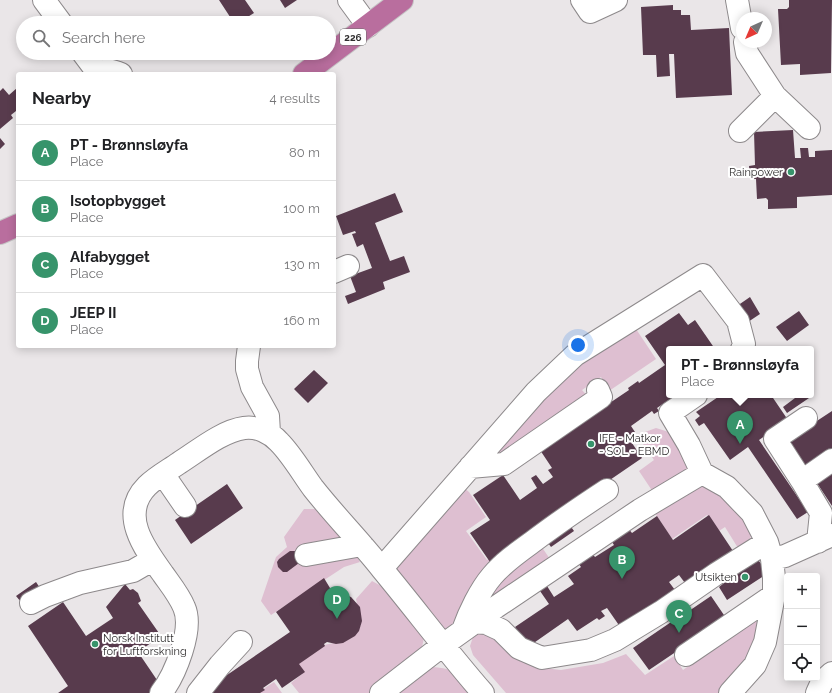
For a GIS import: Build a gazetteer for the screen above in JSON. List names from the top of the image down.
{
  "streets": {
    "highway": ["226"]
  },
  "places": [
    "Rainpower",
    "IFE - Matkor - SOL - EBMD",
    "Utsikten",
    "Norsk Institutt for Luftforskning"
  ],
  "north": "bottom left",
  "page": {
    "search": "Search here",
    "heading": ["Nearby", "4 results"],
    "list": [
      {
        "mark": "A",
        "name": "PT - Brønnsløyfa",
        "note": "Place",
        "value": "80 m"
      },
      {
        "mark": "B",
        "name": "Isotopbygget",
        "note": "Place",
        "value": "100 m"
      },
      {
        "mark": "C",
        "name": "Alfabygget",
        "note": "Place",
        "value": "130 m"
      },
      {
        "mark": "D",
        "name": "JEEP II",
        "note": "Place",
        "value": "160 m"
      }
    ],
    "popup": ["PT - Brønnsløyfa", "Place"],
    "pins": [
      "A",
      "B",
      "D",
      "C"
    ],
    "map_buttons": ["+", "−"]
  }
}
